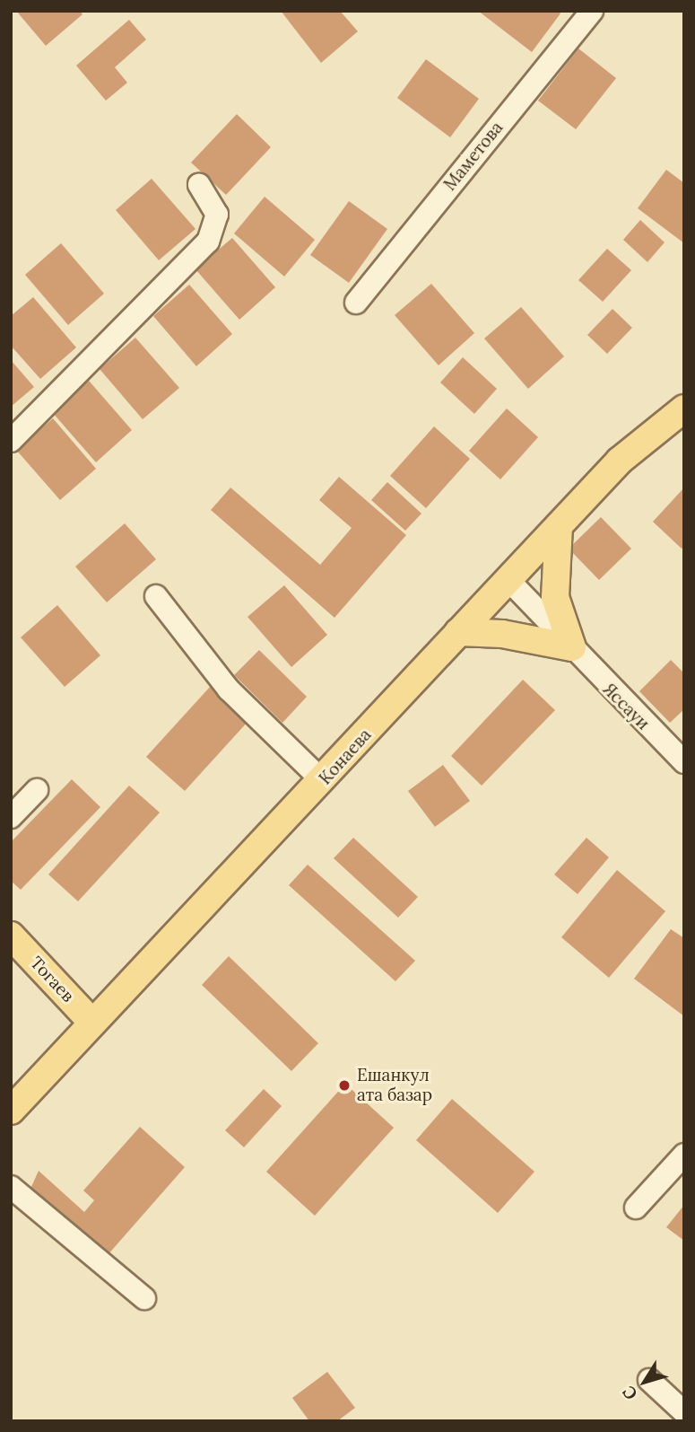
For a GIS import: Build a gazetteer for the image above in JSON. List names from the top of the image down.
{
  "streets": {
    "main road": ["Конаева", "Тогаев"],
    "street": ["Маметова", "Яссауи"]
  },
  "crossings": [
    ["Яссауи", "Конаева"],
    ["Конаева", "Тогаев"]
  ],
  "places": ["Ешанкул ата базар"],
  "north": "bottom left"
}
